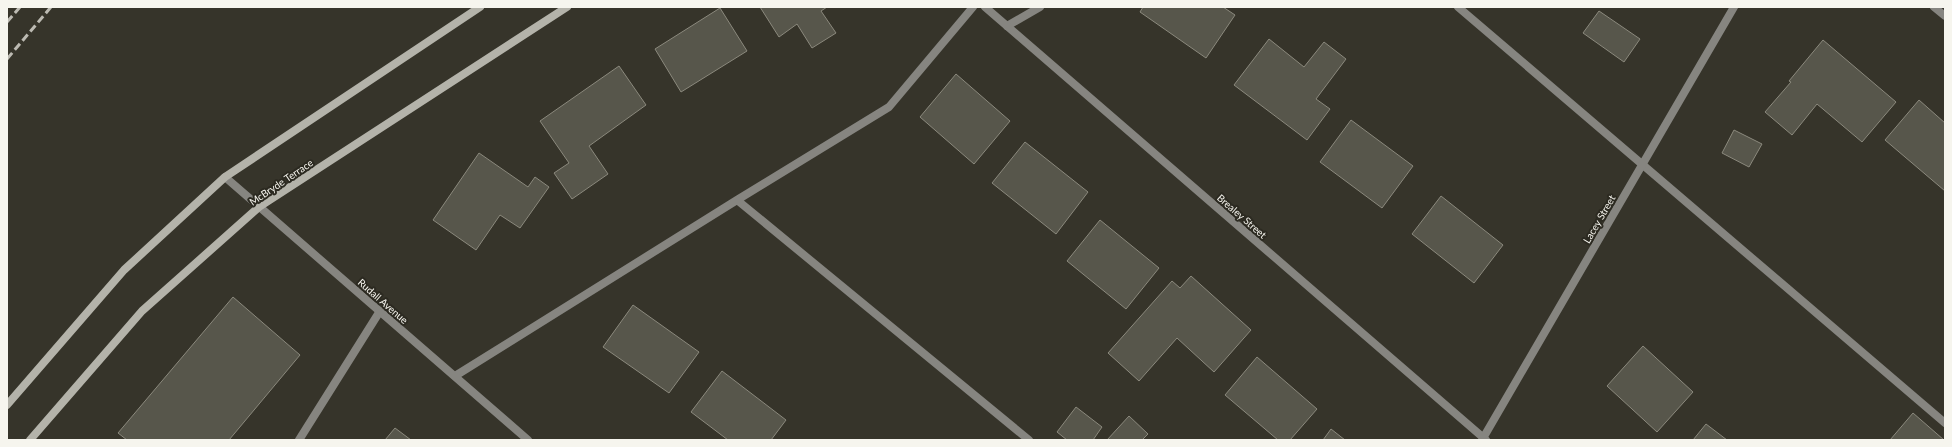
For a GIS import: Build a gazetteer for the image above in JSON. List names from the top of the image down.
{
  "streets": {
    "main road": ["McBryde Terrace"],
    "street": ["Brealey Street", "Lacey Street", "Rudall Avenue"]
  },
  "crossings": [
    ["McBryde Terrace", "Rudall Avenue"],
    ["Brealey Street", "Lacey Street"]
  ]
}
